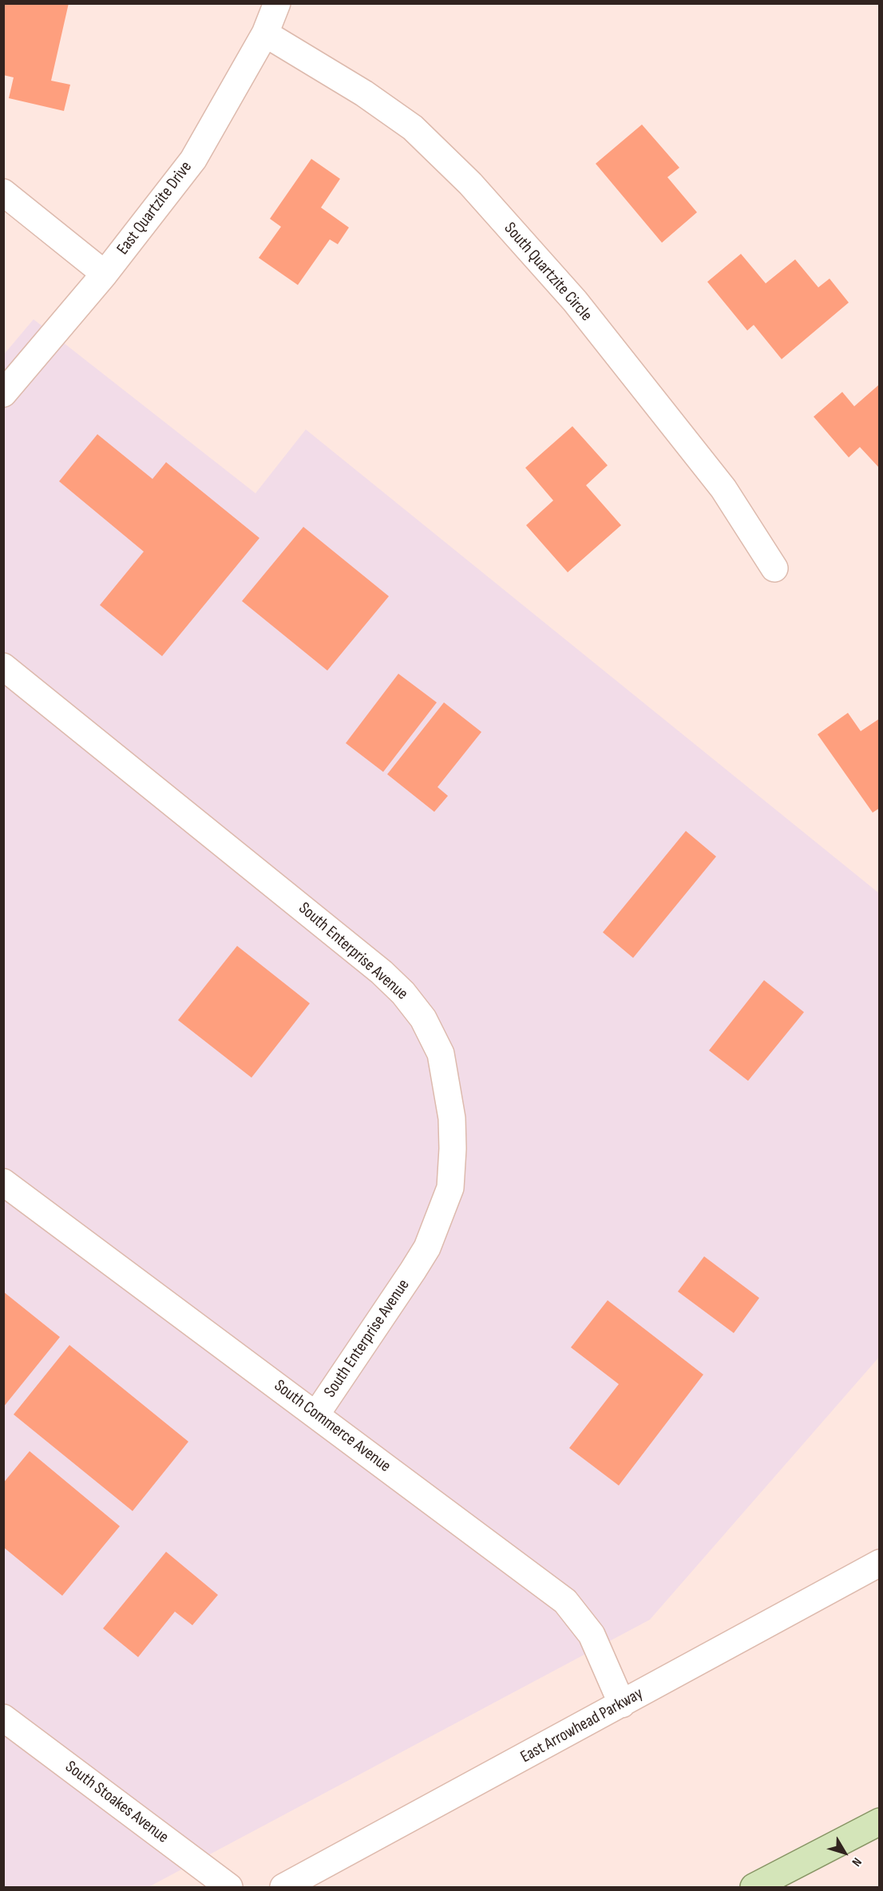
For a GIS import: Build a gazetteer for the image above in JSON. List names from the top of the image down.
{
  "streets": {
    "street": [
      "East Quartzite Drive",
      "South Quartzite Circle",
      "South Enterprise Avenue",
      "South Commerce Avenue",
      "East Arrowhead Parkway",
      "South Stoakes Avenue"
    ]
  },
  "crossings": [
    ["East Quartzite Drive", "South Quartzite Circle"],
    ["South Enterprise Avenue", "South Commerce Avenue"],
    ["South Commerce Avenue", "East Arrowhead Parkway"]
  ],
  "north": "bottom right"
}
